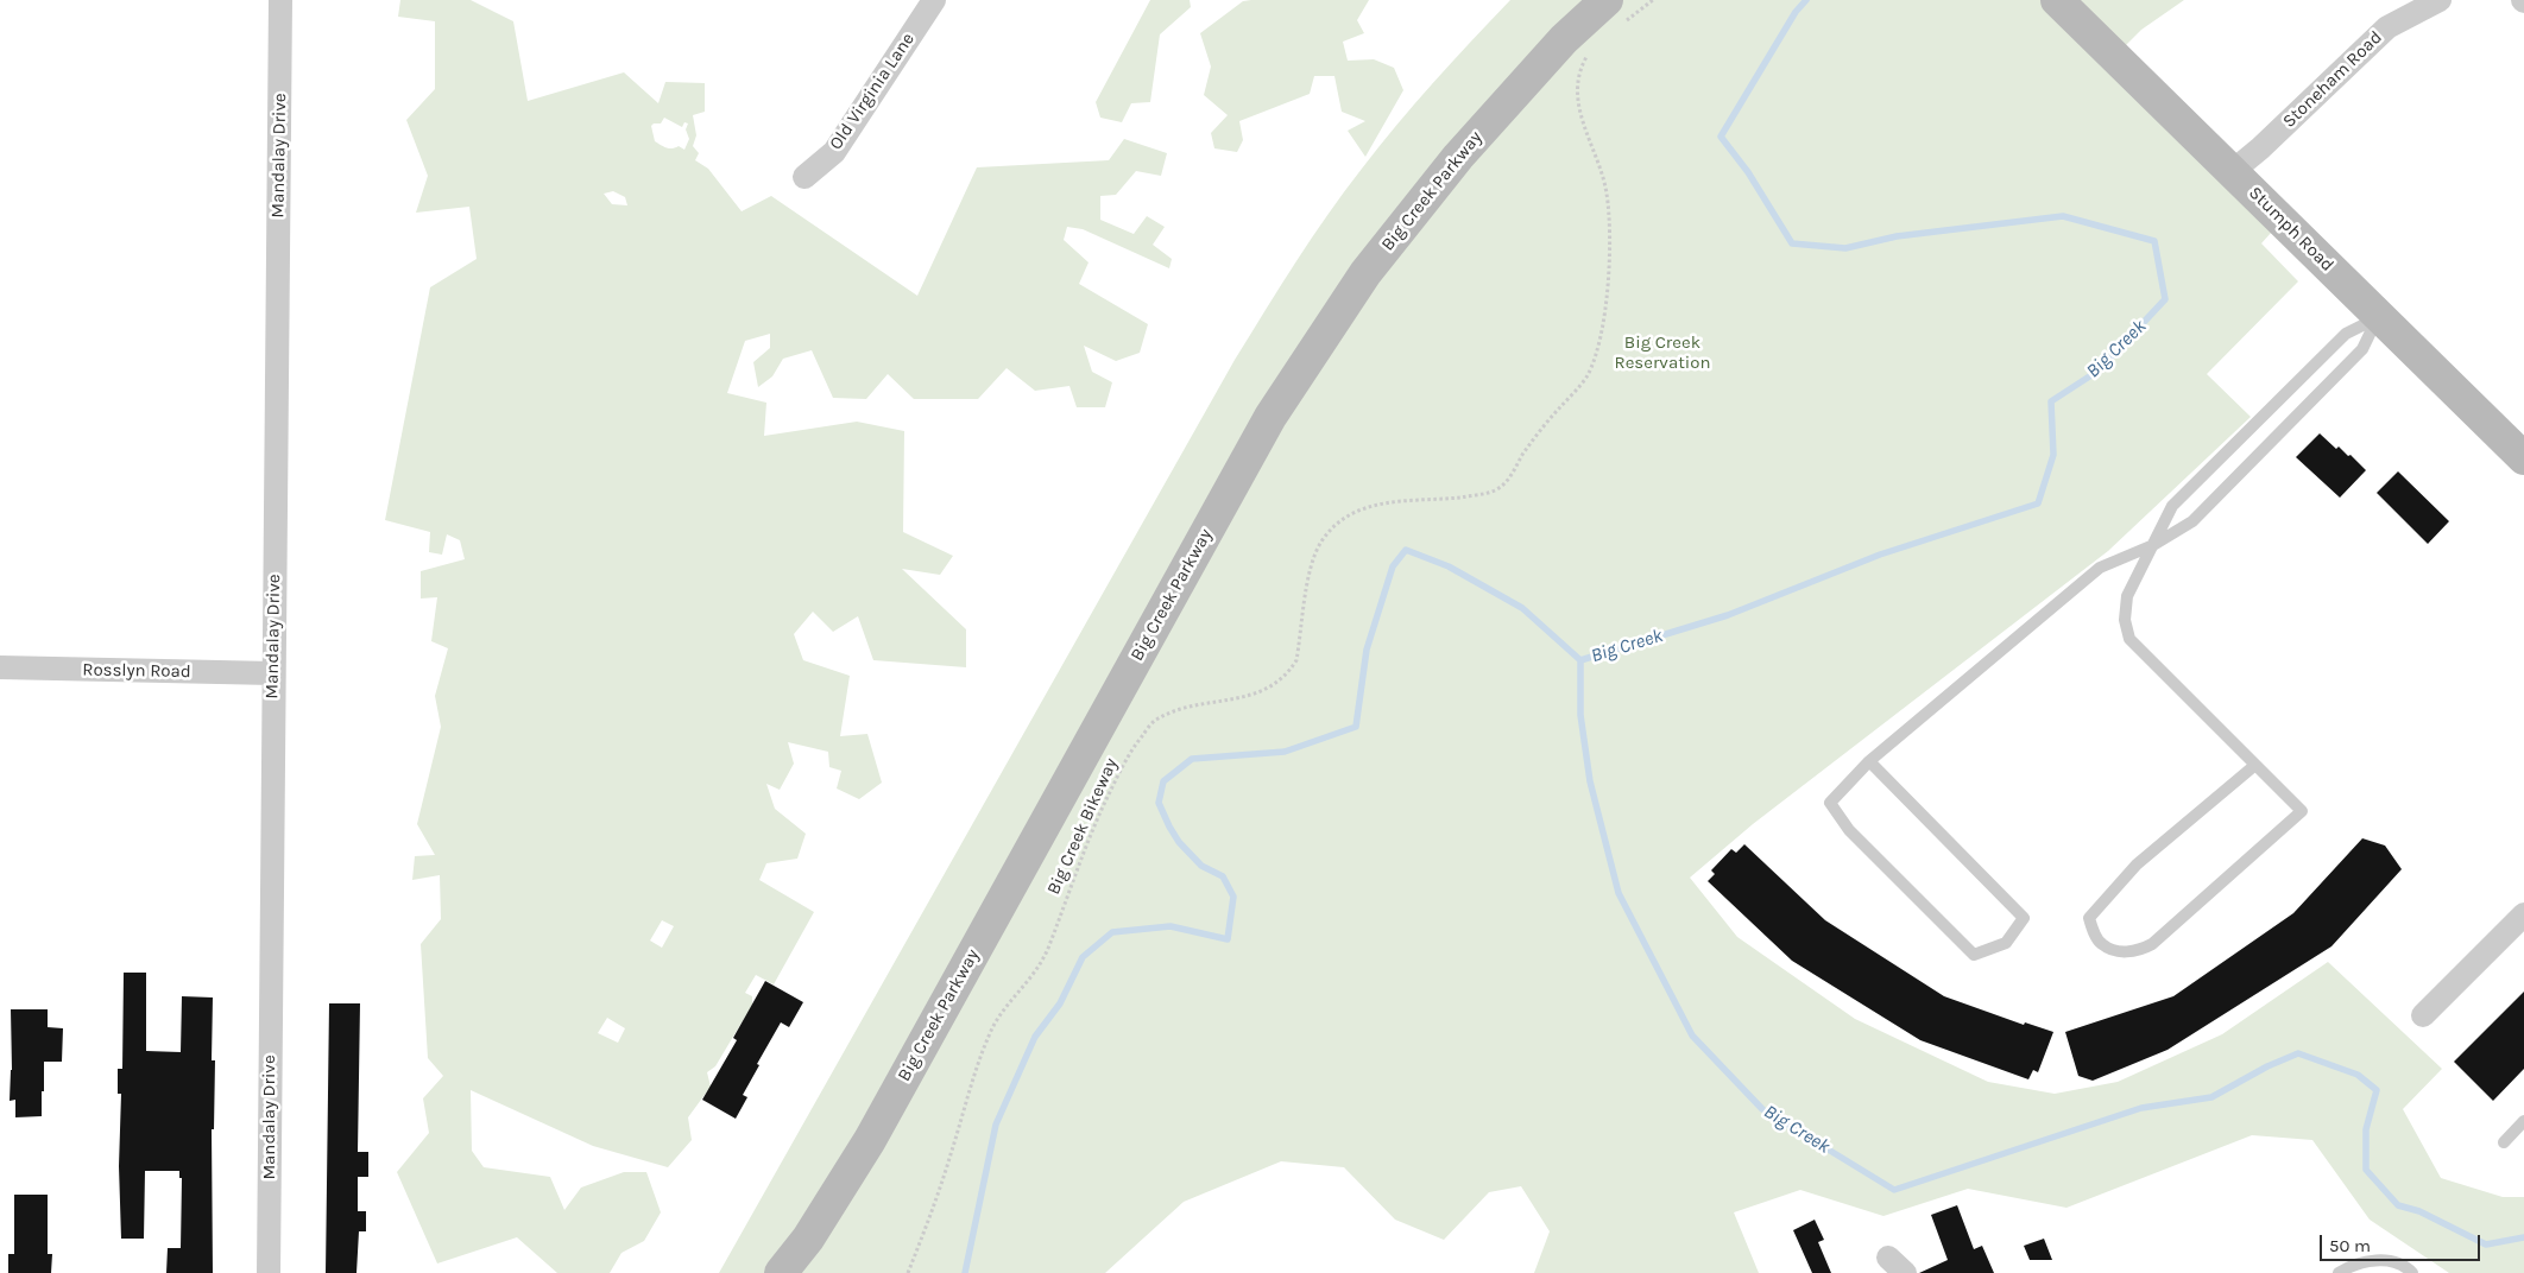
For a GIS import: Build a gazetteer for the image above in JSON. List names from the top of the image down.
{
  "streets": {
    "street": [
      "Stoneham Road",
      "Old Virginia Lane",
      "Mandalay Drive",
      "Big Creek Parkway",
      "Stumph Road",
      "Rosslyn Road"
    ],
    "path": ["Big Creek Bikeway"]
  },
  "crossings": [
    ["Stoneham Road", "Stumph Road"],
    ["Mandalay Drive", "Rosslyn Road"]
  ],
  "water": ["Big Creek"],
  "parks": ["Big Creek Reservation"],
  "scale_bar": "50 m"
}
